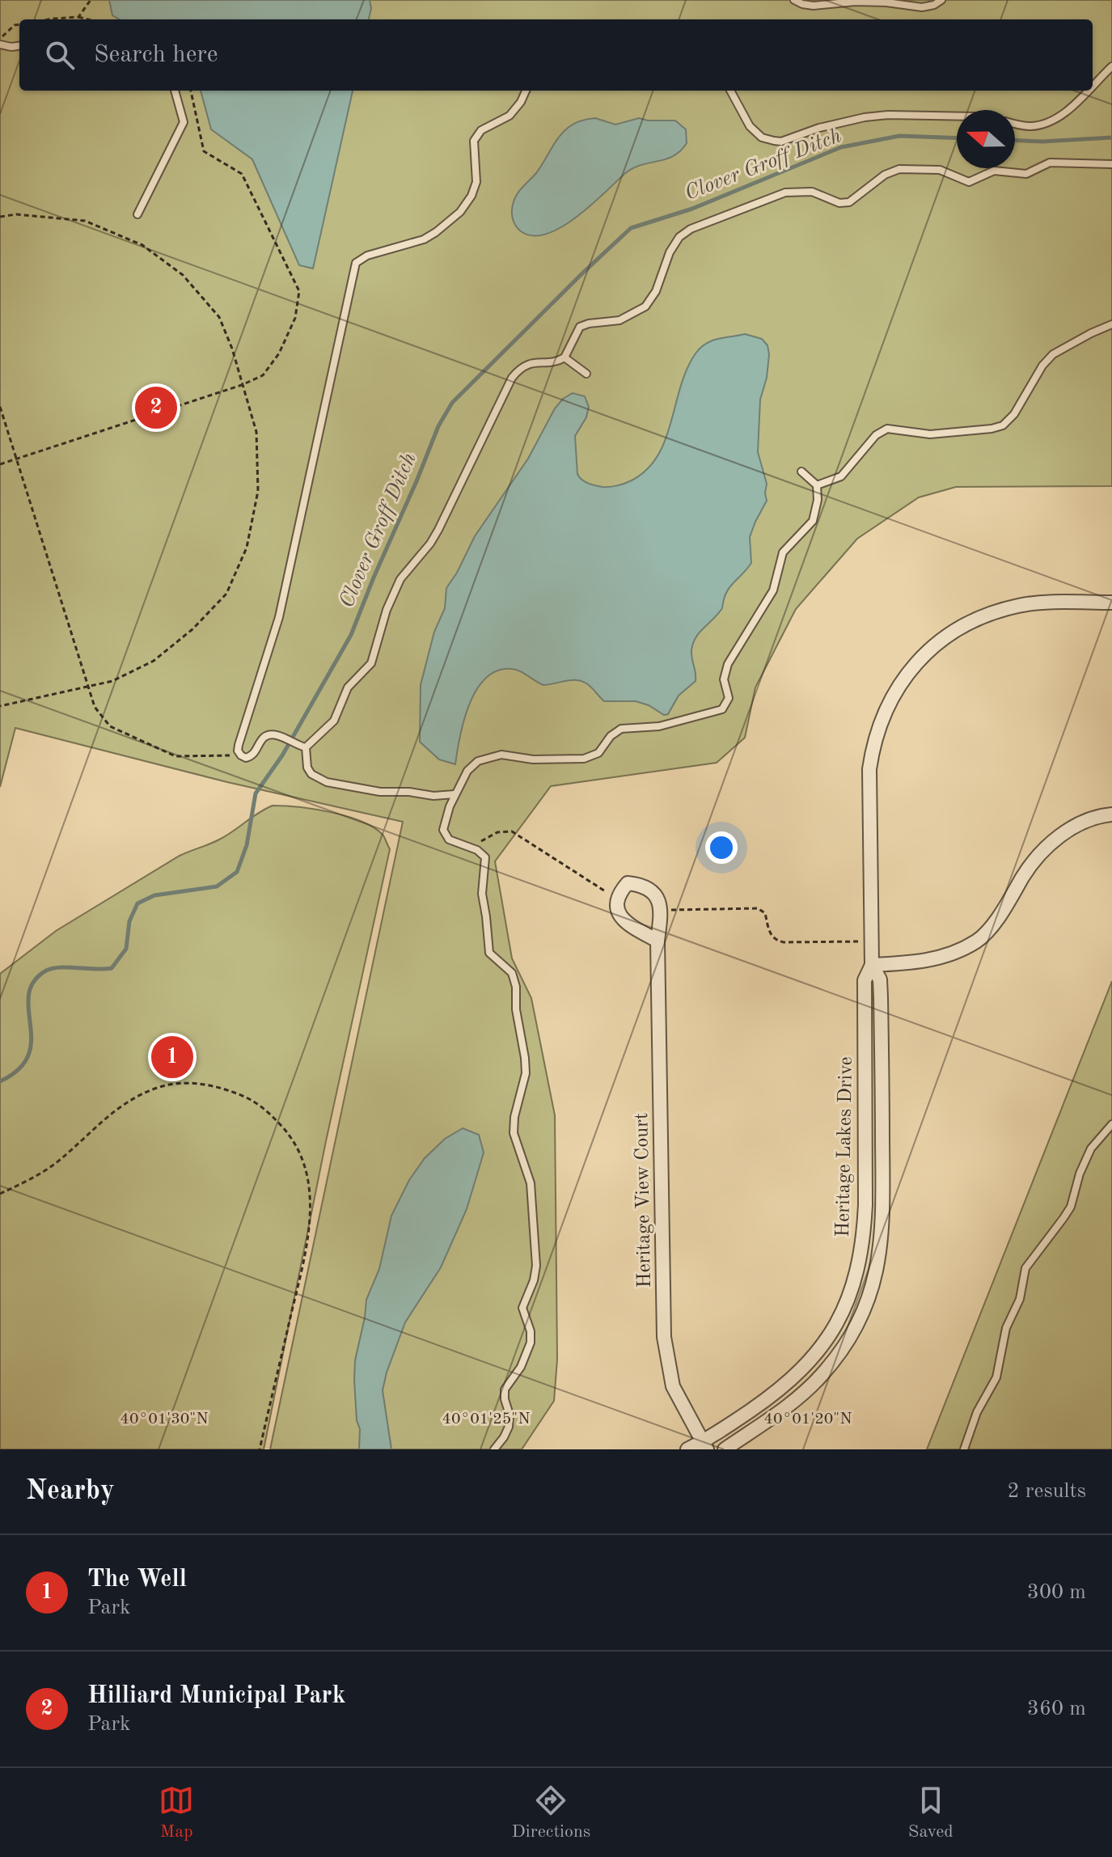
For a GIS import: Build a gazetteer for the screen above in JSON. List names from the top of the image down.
{
  "streets": {
    "street": ["Heritage Lakes Drive", "Heritage View Court"]
  },
  "crossings": [
    ["Heritage Lakes Drive", "Heritage View Court"]
  ],
  "water": ["Clover Groff Ditch"],
  "north": "left",
  "page": {
    "search": "Search here",
    "pins": ["2", "1"],
    "heading": ["Nearby", "2 results"],
    "list": [
      {
        "mark": "1",
        "name": "The Well",
        "note": "Park",
        "value": "300 m"
      },
      {
        "mark": "2",
        "name": "Hilliard Municipal Park",
        "note": "Park",
        "value": "360 m"
      }
    ],
    "nav": ["Map", "Directions", "Saved"]
  },
  "coordinates": ["40°01'30\"N", "40°01'25\"N", "40°01'20\"N"]
}
